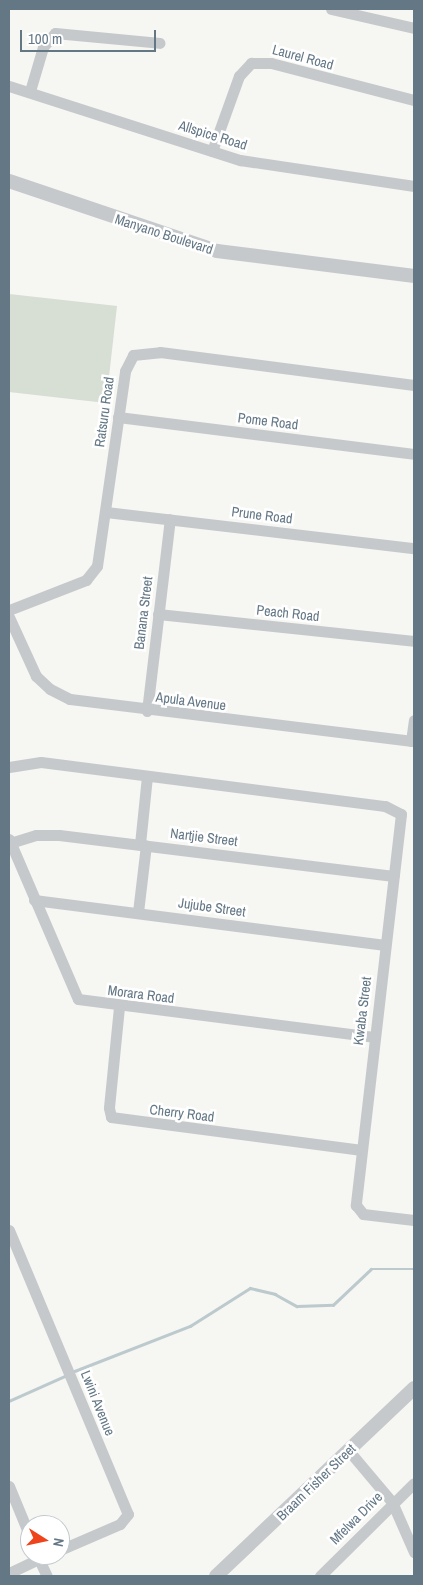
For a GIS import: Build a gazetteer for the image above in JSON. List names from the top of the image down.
{
  "streets": {
    "street": [
      "Laurel Road",
      "Allspice Road",
      "Manyano Boulevard",
      "Ratsuru Road",
      "Pome Road",
      "Prune Road",
      "Banana Street",
      "Peach Road",
      "Apula Avenue",
      "Nartjie Street",
      "Jujube Street",
      "Morara Road",
      "Kwaba Street",
      "Cherry Road",
      "Lwini Avenue",
      "Braam Fisher Street",
      "Mfelwa Drive"
    ]
  },
  "crossings": [
    ["Laurel Road", "Allspice Road"],
    ["Ratsuru Road", "Pome Road"],
    ["Ratsuru Road", "Prune Road"],
    ["Prune Road", "Banana Street"],
    ["Banana Street", "Peach Road"],
    ["Banana Street", "Apula Avenue"],
    ["Nartjie Street", "Morara Road"],
    ["Nartjie Street", "Kwaba Street"],
    ["Jujube Street", "Morara Road"],
    ["Jujube Street", "Kwaba Street"],
    ["Morara Road", "Kwaba Street"],
    ["Morara Road", "Cherry Road"],
    ["Kwaba Street", "Cherry Road"]
  ],
  "scale_bar": "100 m",
  "north": "right"
}
